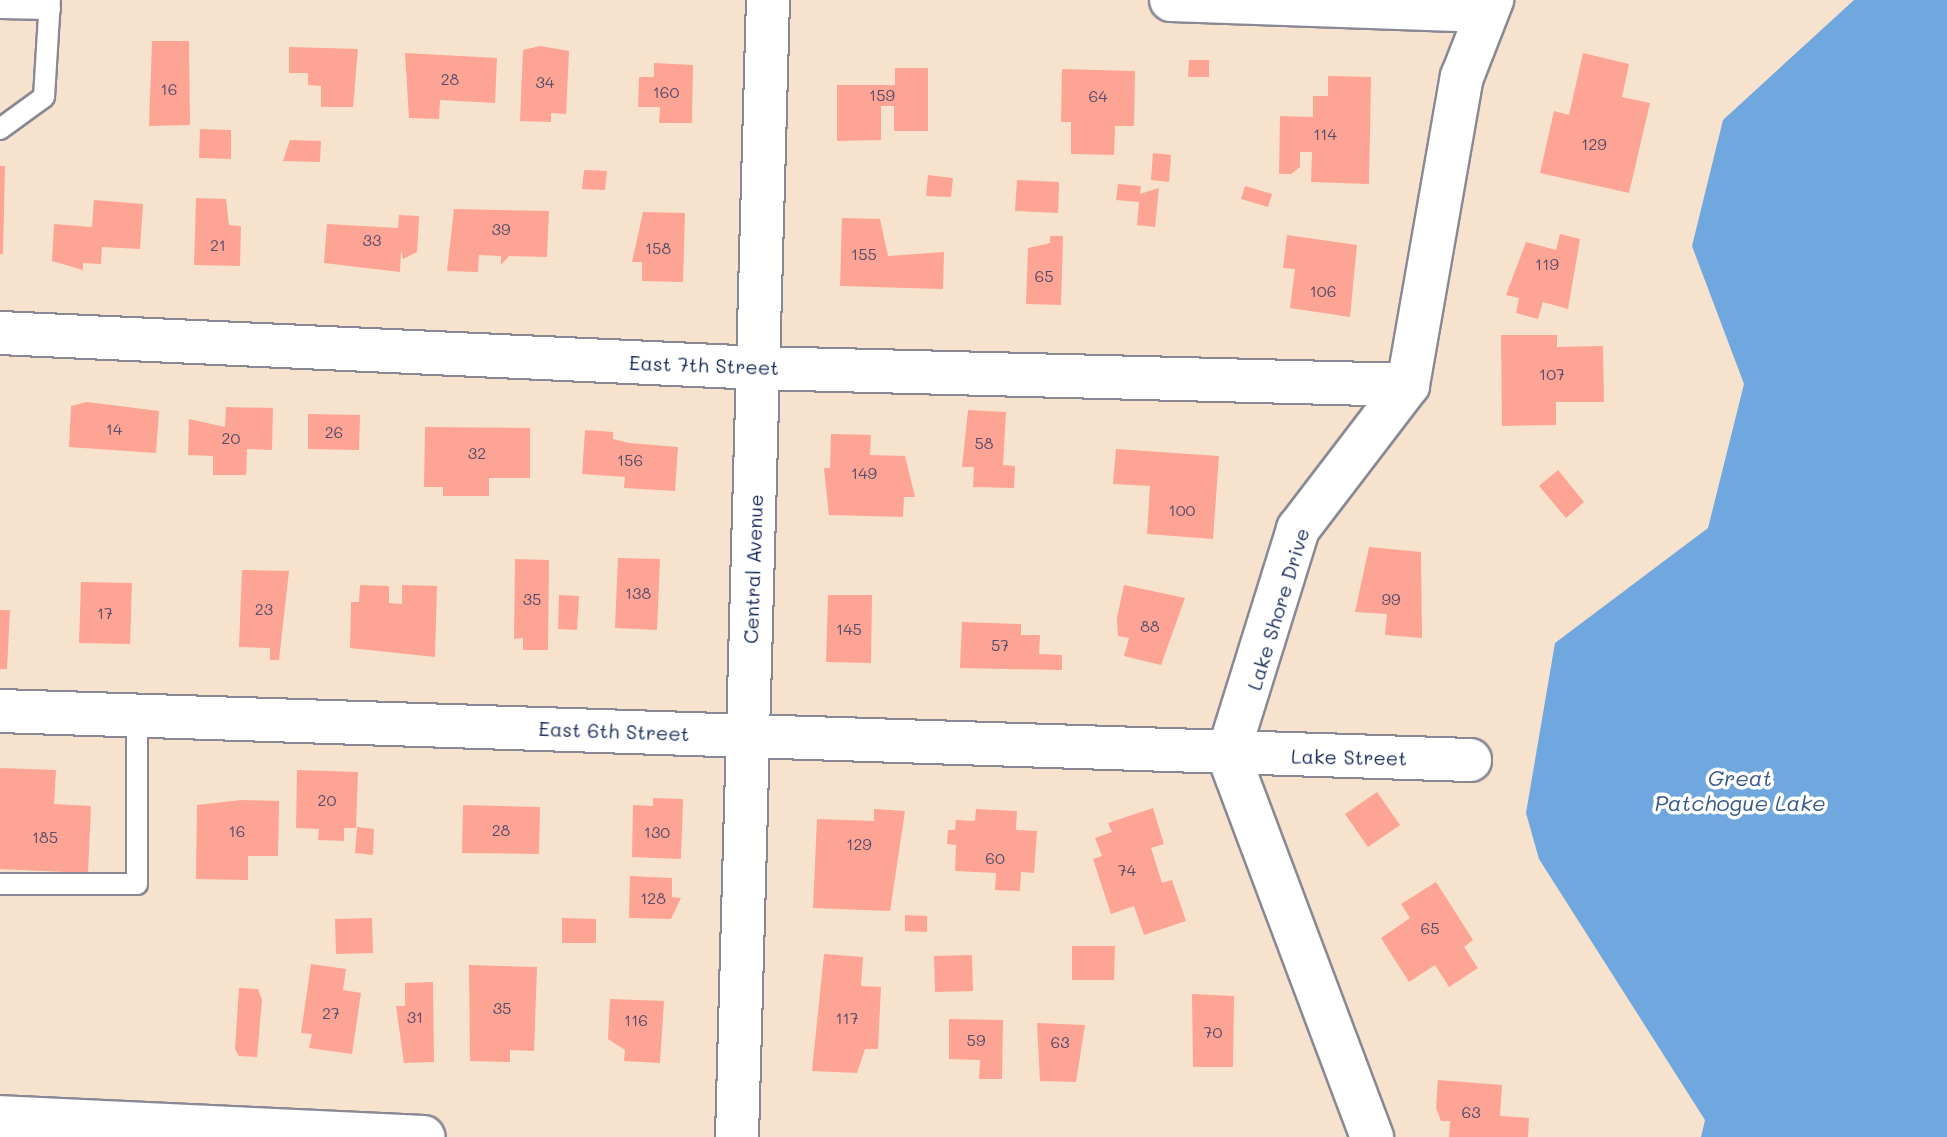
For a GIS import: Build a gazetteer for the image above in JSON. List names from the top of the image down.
{
  "streets": {
    "street": [
      "East 7th Street",
      "Central Avenue",
      "Lake Shore Drive",
      "East 6th Street",
      "Lake Street"
    ]
  },
  "crossings": [
    ["East 7th Street", "Central Avenue"],
    ["East 7th Street", "Lake Shore Drive"],
    ["Central Avenue", "East 6th Street"],
    ["Lake Shore Drive", "East 6th Street"],
    ["Lake Shore Drive", "Lake Street"],
    ["East 6th Street", "Lake Street"]
  ],
  "water": ["Great Patchogue Lake"],
  "house_numbers": [
    "28",
    "34",
    "16",
    "160",
    "159",
    "64",
    "114",
    "129",
    "39",
    "33",
    "21",
    "158",
    "155",
    "119",
    "65",
    "106",
    "107",
    "14",
    "26",
    "20",
    "58",
    "32",
    "156",
    "149",
    "100",
    "138",
    "35",
    "99",
    "23",
    "17",
    "88",
    "145",
    "57",
    "20",
    "28",
    "16",
    "130",
    "185",
    "129",
    "60",
    "74",
    "128",
    "65",
    "35",
    "27",
    "31",
    "117",
    "116",
    "70",
    "59",
    "63",
    "63"
  ]
}
